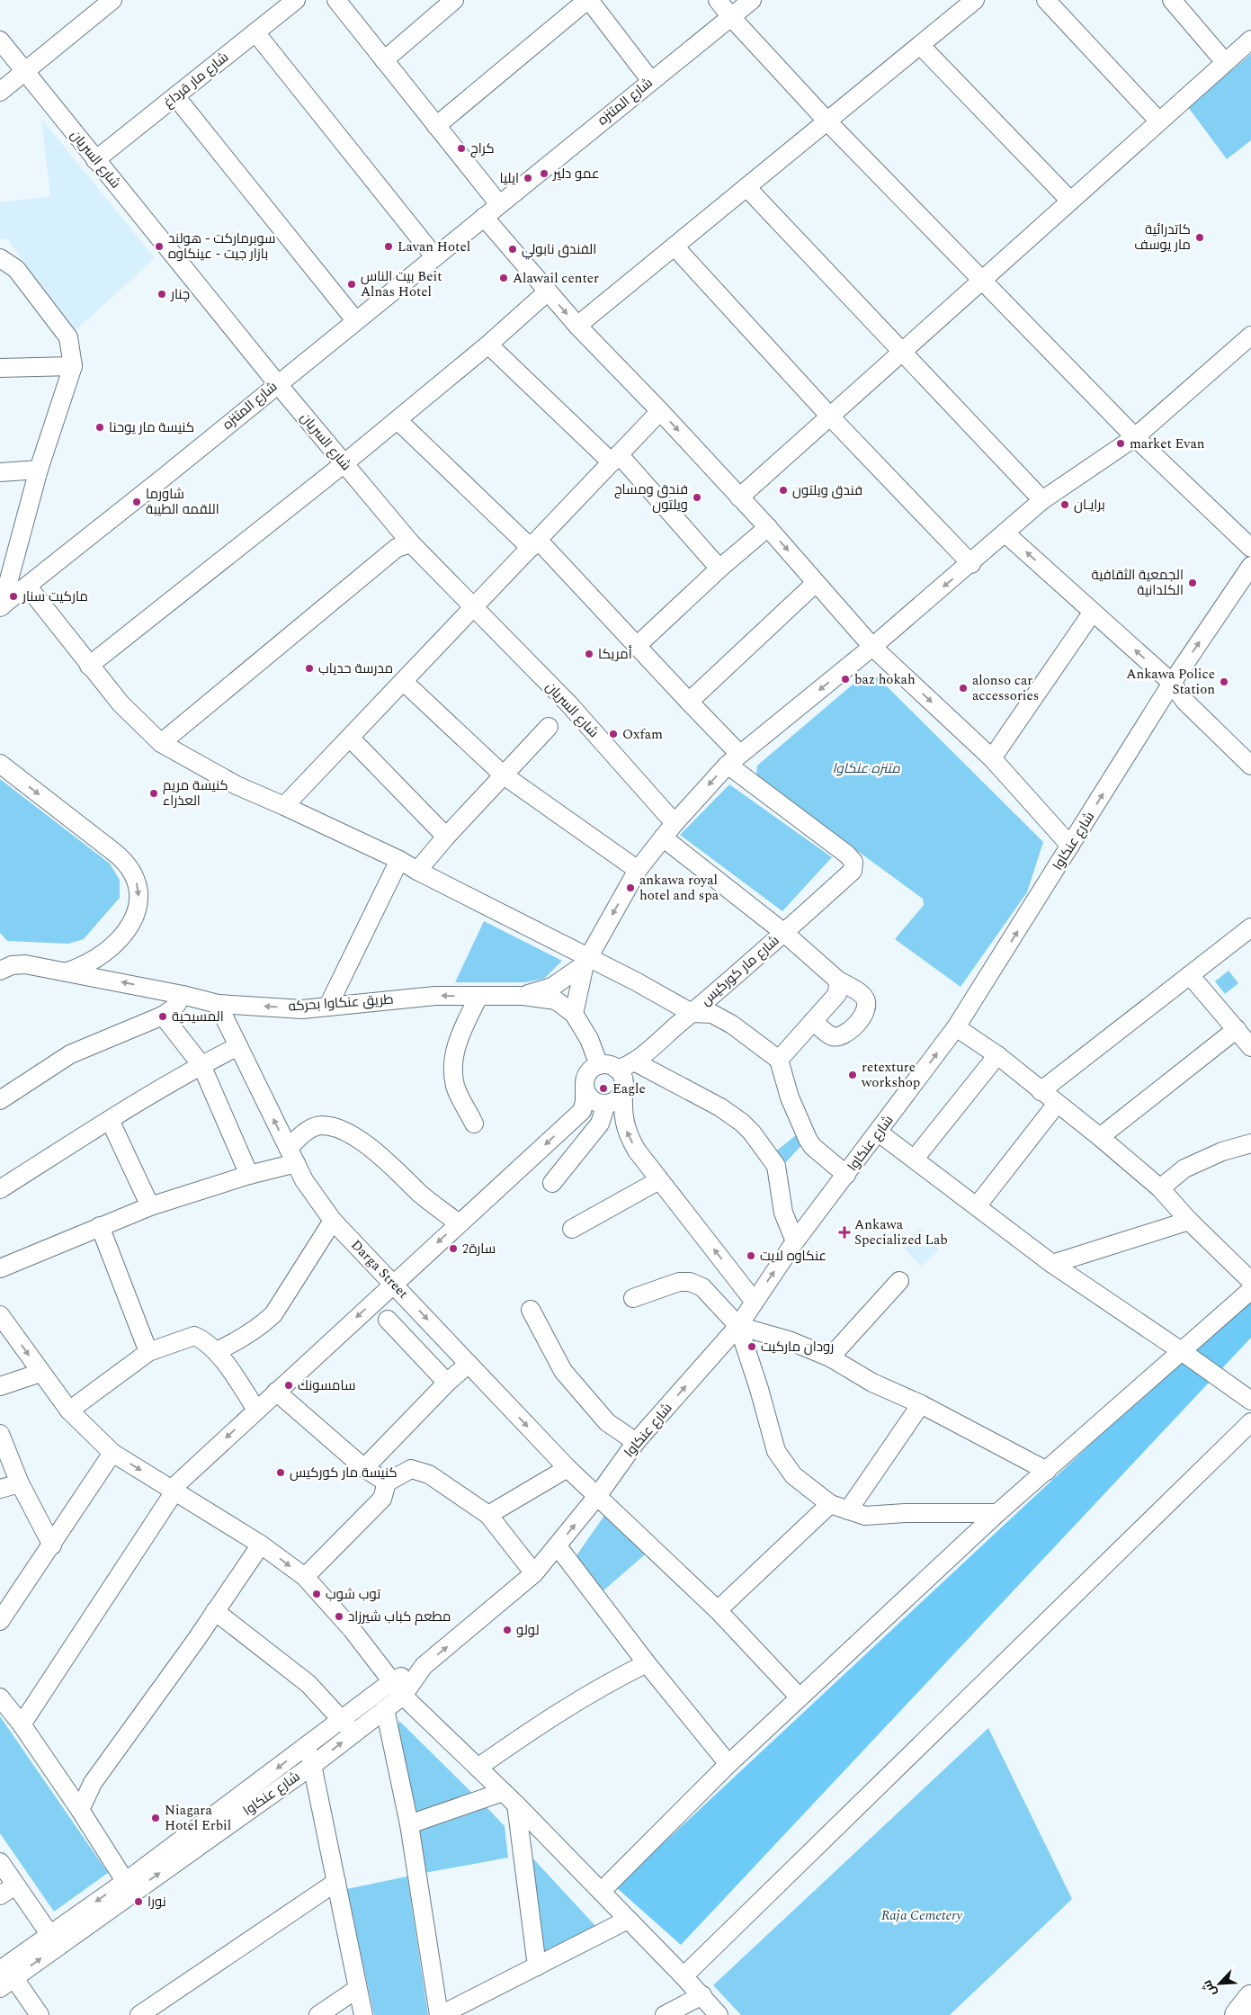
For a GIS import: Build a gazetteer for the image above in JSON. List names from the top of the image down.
{
  "streets": {
    "street": [
      "شارع مار قرداغ",
      "شارع المتنزه",
      "شارع السريان",
      "شارع عنكاوا",
      "شارع مار كوركيس",
      "طريق عنكاوا بحركه",
      "Darga Street"
    ]
  },
  "crossings": [
    ["شارع مار قرداغ", "شارع السريان"],
    ["شارع المتنزه", "شارع السريان"],
    ["شارع عنكاوا", "Darga Street"],
    ["طريق عنكاوا بحركه", "Darga Street"]
  ],
  "parks": ["متنزه عنكاوا", "Raja Cemetery"],
  "places": {
    "other": [
      "كراج",
      "عمو دلير",
      "ايليا",
      "كاتدرائية مار يوسف",
      "سوبرماركت - هولند بازار جيت - عينكاوه",
      "Lavan Hotel",
      "الفندق نابولي",
      "Alawail center",
      "بيت الناس Beit Alnas Hotel",
      "چنار",
      "كنيسة مار يوحنا",
      "market Evan",
      "فندق ویلتون",
      "فندق ومساج ويلتون",
      "شاورما اللقمه الطيبة",
      "برایـان",
      "الجمعية الثقافية الكلدانية",
      "ماركيت سنار",
      "أمريكا",
      "مدرسة حدياب",
      "baz hokah",
      "Ankawa Police Station",
      "alonso car accessories",
      "Oxfam",
      "كنيسة مريم العذراء",
      "ankawa royal hotel and spa",
      "المسيحية",
      "retexture workshop",
      "Eagle",
      "سارة2",
      "عنكاوه لايت",
      "رودان ماركيت",
      "سامسونك",
      "كنيسة مار كوركيس",
      "توب شوب",
      "مطعم كباب شيرزاد",
      "لولو",
      "Niagara Hotel Erbil",
      "نورا"
    ],
    "health": ["Ankawa Specialized Lab"]
  },
  "north": "bottom left"
}
